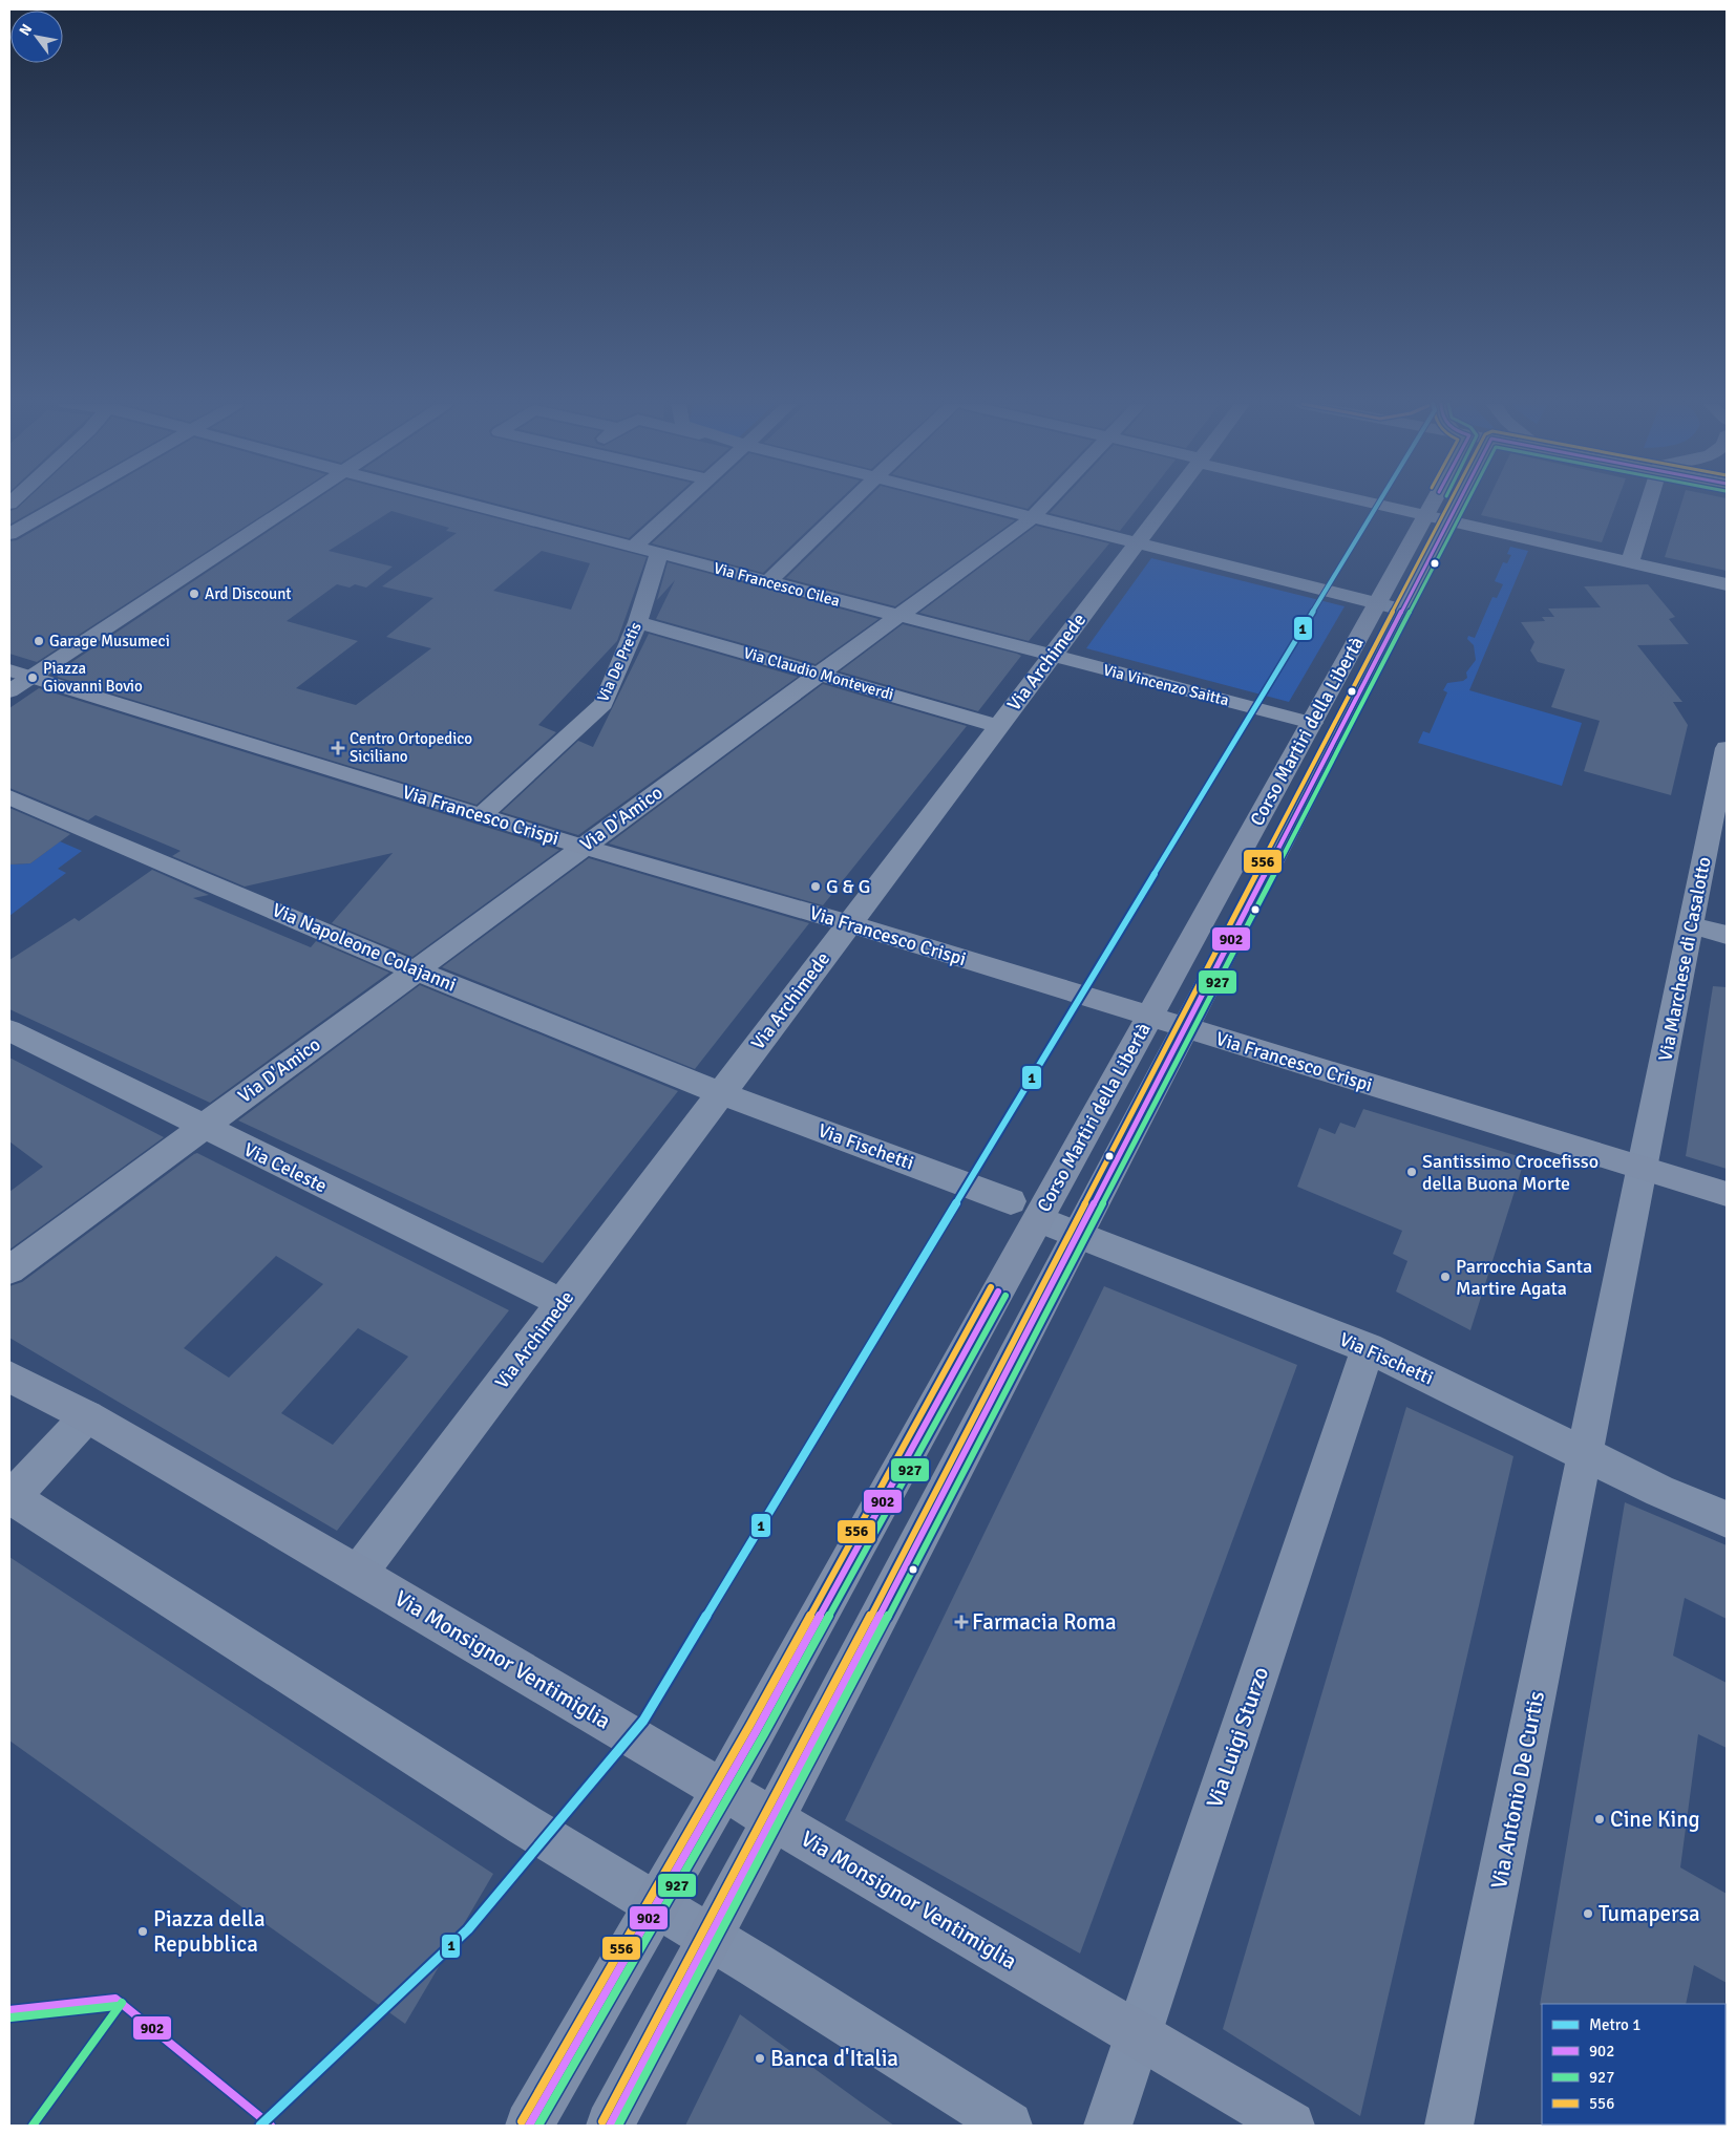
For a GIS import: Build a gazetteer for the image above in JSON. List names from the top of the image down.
{
  "streets": {
    "main road": ["Corso Martiri della Libertà", "Via Francesco Crispi", "Via Monsignor Ventimiglia"],
    "street": [
      "Via Francesco Cilea",
      "Via De Pretis",
      "Via Archimede",
      "Via Claudio Monteverdi",
      "Via Vincenzo Saitta",
      "Via D'Amico",
      "Via Napoleone Colajanni",
      "Via Marchese di Casalotto",
      "Via Fischetti",
      "Via Celeste",
      "Via Luigi Sturzo",
      "Via Antonio De Curtis"
    ]
  },
  "crossings": [
    ["Via Francesco Cilea", "Via De Pretis"],
    ["Via Francesco Cilea", "Via Archimede"],
    ["Via Francesco Cilea", "Via Vincenzo Saitta"],
    ["Via Francesco Cilea", "Via D'Amico"],
    ["Via De Pretis", "Via Claudio Monteverdi"],
    ["Via De Pretis", "Via Francesco Crispi"],
    ["Via Archimede", "Via Claudio Monteverdi"],
    ["Via Archimede", "Via Vincenzo Saitta"],
    ["Via Archimede", "Via Francesco Crispi"],
    ["Via Archimede", "Via Napoleone Colajanni"],
    ["Via Archimede", "Via Fischetti"],
    ["Via Archimede", "Via Celeste"],
    ["Via Archimede", "Via Monsignor Ventimiglia"],
    ["Via Claudio Monteverdi", "Via D'Amico"],
    ["Via Vincenzo Saitta", "Corso Martiri della Libertà"],
    ["Corso Martiri della Libertà", "Via Francesco Crispi"],
    ["Corso Martiri della Libertà", "Via Fischetti"],
    ["Corso Martiri della Libertà", "Via Monsignor Ventimiglia"],
    ["Via Francesco Crispi", "Via D'Amico"],
    ["Via Francesco Crispi", "Via Marchese di Casalotto"],
    ["Via D'Amico", "Via Napoleone Colajanni"],
    ["Via D'Amico", "Via Celeste"],
    ["Via Napoleone Colajanni", "Via Fischetti"],
    ["Via Marchese di Casalotto", "Via Fischetti"],
    ["Via Marchese di Casalotto", "Via Antonio De Curtis"],
    ["Via Fischetti", "Via Luigi Sturzo"],
    ["Via Fischetti", "Via Antonio De Curtis"],
    ["Via Monsignor Ventimiglia", "Via Luigi Sturzo"]
  ],
  "places": {
    "other": [
      "Ard Discount",
      "Garage Musumeci",
      "Piazza Giovanni Bovio",
      "G & G",
      "Santissimo Crocefisso della Buona Morte",
      "Parrocchia Santa Martire Agata",
      "Cine King",
      "Tumapersa",
      "Piazza della Repubblica",
      "Banca d'Italia"
    ],
    "health": ["Centro Ortopedico Siciliano", "Farmacia Roma"]
  },
  "lines": [
    "metro line 1",
    "transit line 902",
    "transit line 927",
    "transit line 556"
  ],
  "legend": [
    "Metro 1",
    "902",
    "927",
    "556"
  ],
  "north": "top left"
}
